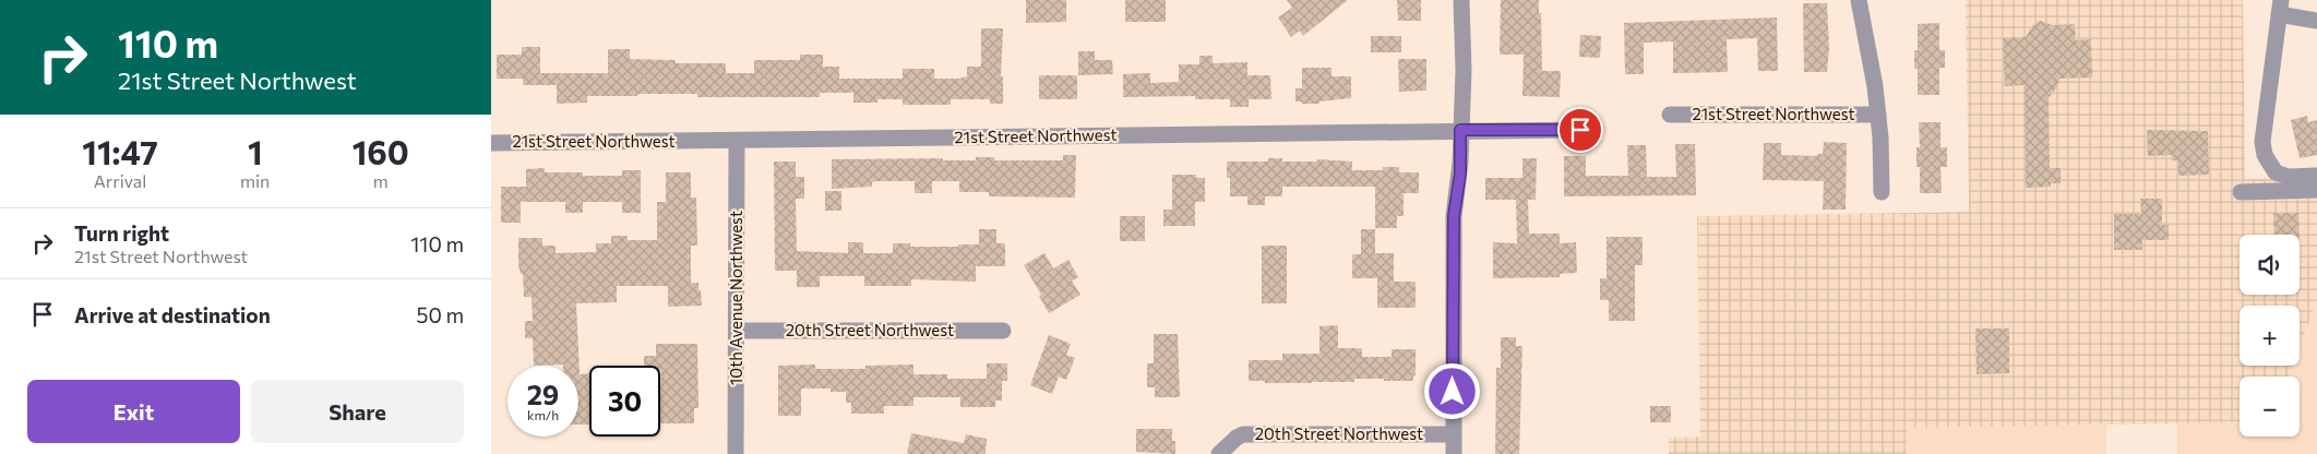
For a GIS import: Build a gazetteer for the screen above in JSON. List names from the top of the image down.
{
  "streets": {
    "street": ["21st Street Northwest", "10th Avenue Northwest", "20th Street Northwest"]
  },
  "crossings": [
    ["21st Street Northwest", "10th Avenue Northwest"],
    ["10th Avenue Northwest", "20th Street Northwest"]
  ],
  "page": {
    "turn": ["110 m", "21st Street Northwest"],
    "eta": [
      "11:47",
      "Arrival",
      "1",
      "min",
      "160",
      "m"
    ],
    "list": [
      {
        "name": "Turn right",
        "note": "21st Street Northwest",
        "value": "110 m"
      },
      {
        "name": "Arrive at destination",
        "value": "50 m"
      }
    ],
    "map_buttons": ["+", "−"],
    "speed": "29 km/h",
    "limit": "30",
    "buttons": ["Exit", "Share"]
  }
}
